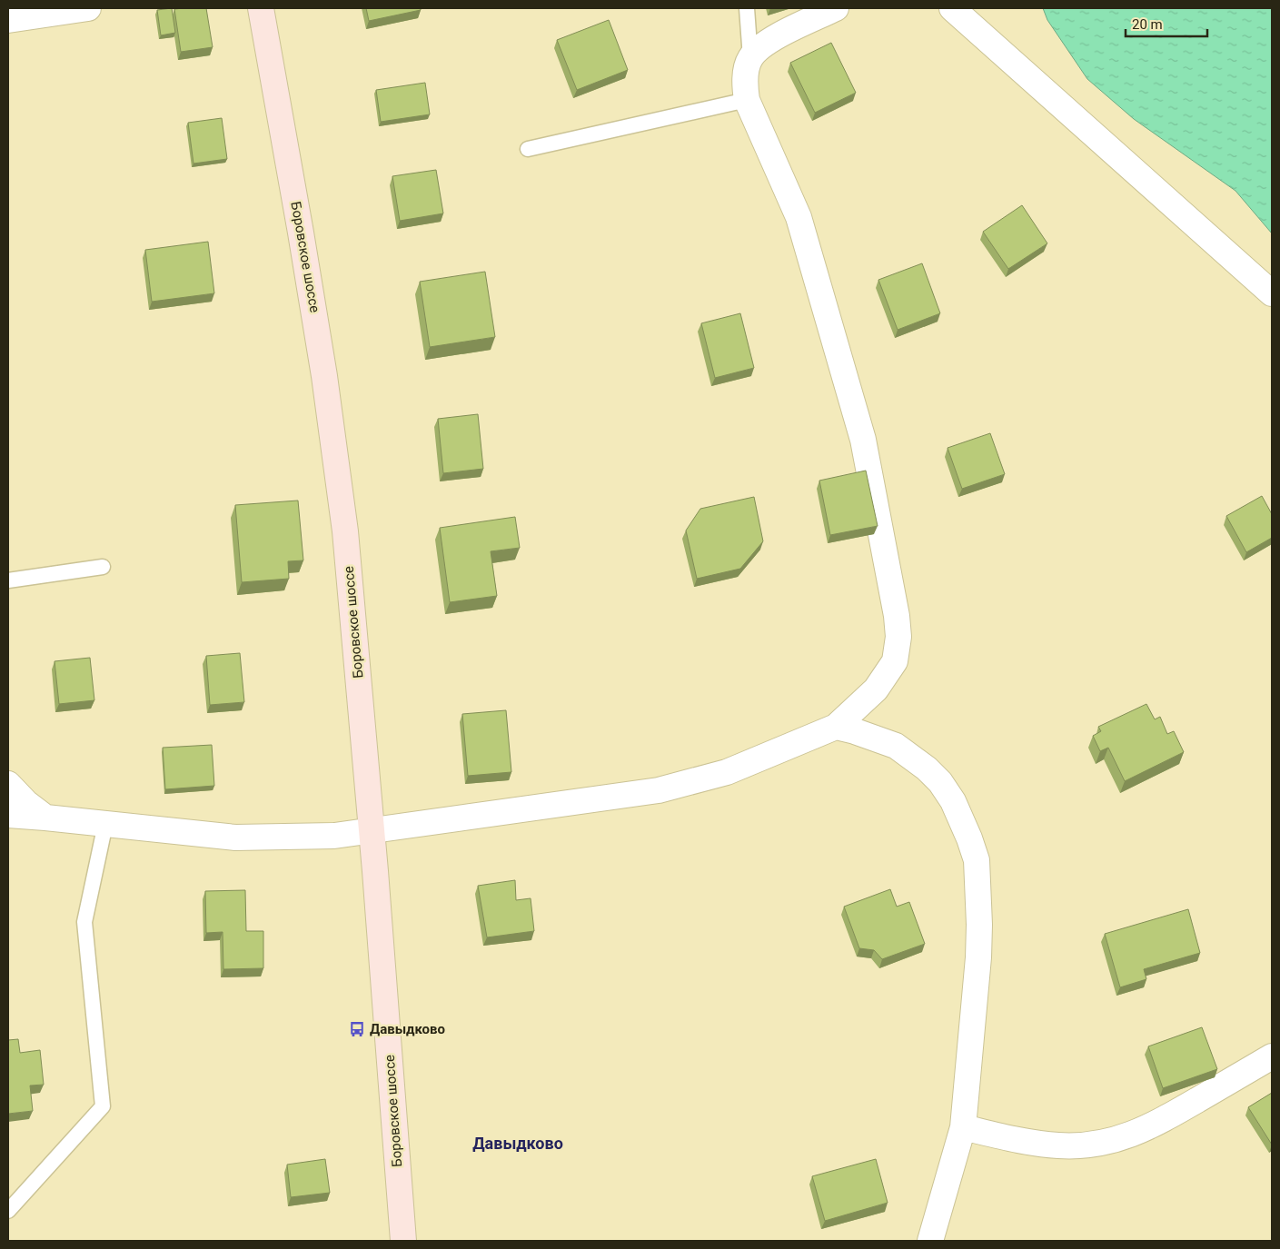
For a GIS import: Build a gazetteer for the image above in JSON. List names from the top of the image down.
{
  "streets": {
    "main road": ["Боровское шоссе"]
  },
  "districts": ["Давыдково"],
  "places": {
    "bus stop": ["Давыдково"]
  },
  "scale_bar": "20 m"
}
